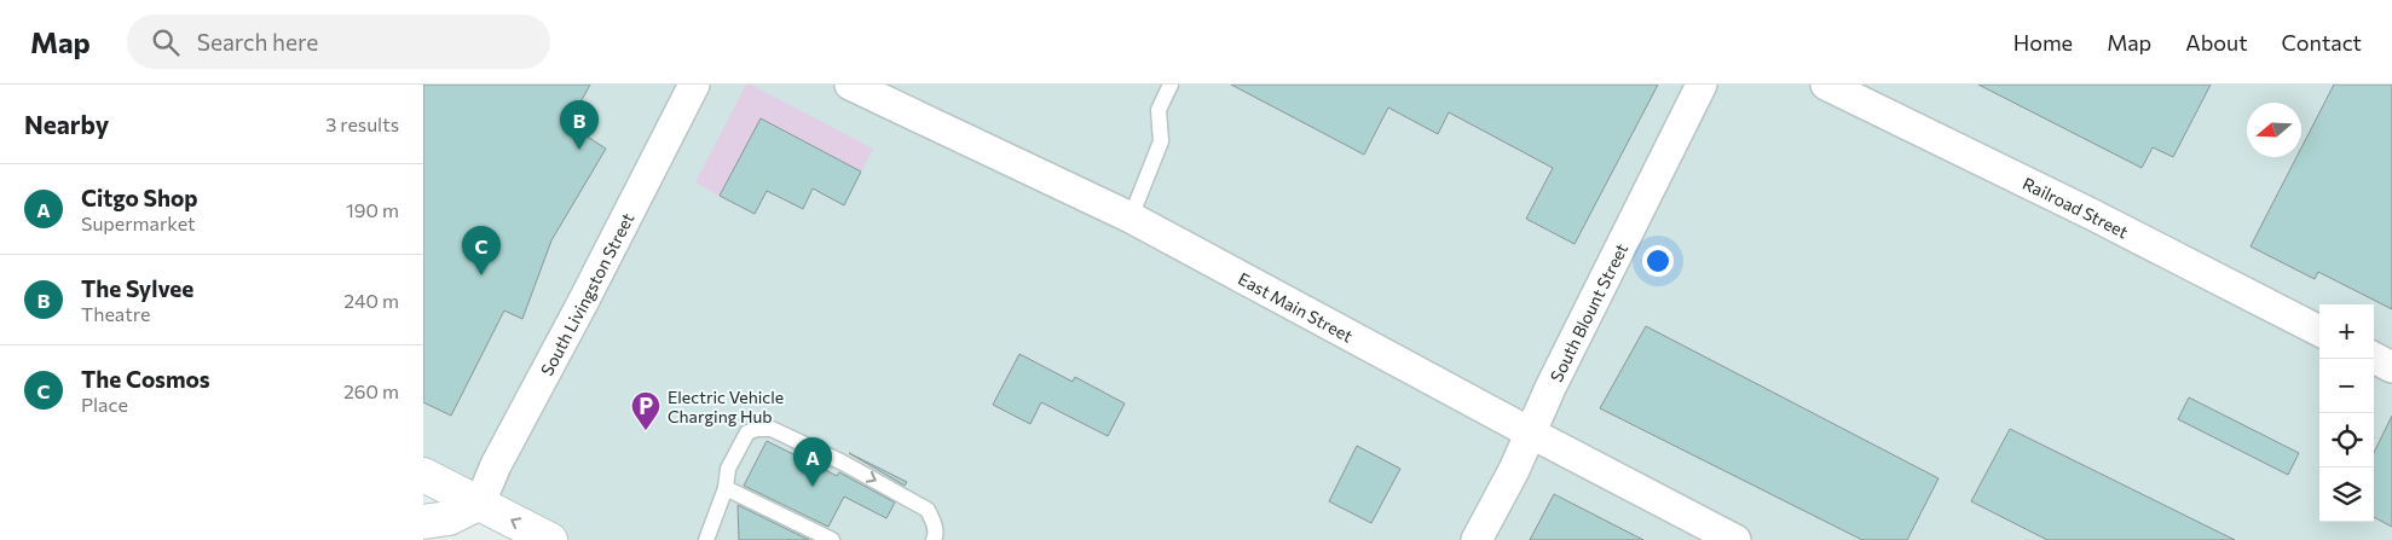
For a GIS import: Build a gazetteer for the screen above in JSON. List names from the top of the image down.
{
  "streets": {
    "street": [
      "Railroad Street",
      "South Livingston Street",
      "East Main Street",
      "South Blount Street"
    ]
  },
  "crossings": [
    ["East Main Street", "South Blount Street"]
  ],
  "places": {
    "parking": ["Electric Vehicle Charging Hub"]
  },
  "north": "left",
  "page": {
    "header": "Map",
    "search": "Search here",
    "nav": [
      "Home",
      "Map",
      "About",
      "Contact"
    ],
    "heading": ["Nearby", "3 results"],
    "pins": ["B", "C", "A"],
    "list": [
      {
        "mark": "A",
        "name": "Citgo Shop",
        "note": "Supermarket",
        "value": "190 m"
      },
      {
        "mark": "B",
        "name": "The Sylvee",
        "note": "Theatre",
        "value": "240 m"
      },
      {
        "mark": "C",
        "name": "The Cosmos",
        "note": "Place",
        "value": "260 m"
      }
    ],
    "map_buttons": ["+", "−"]
  }
}
